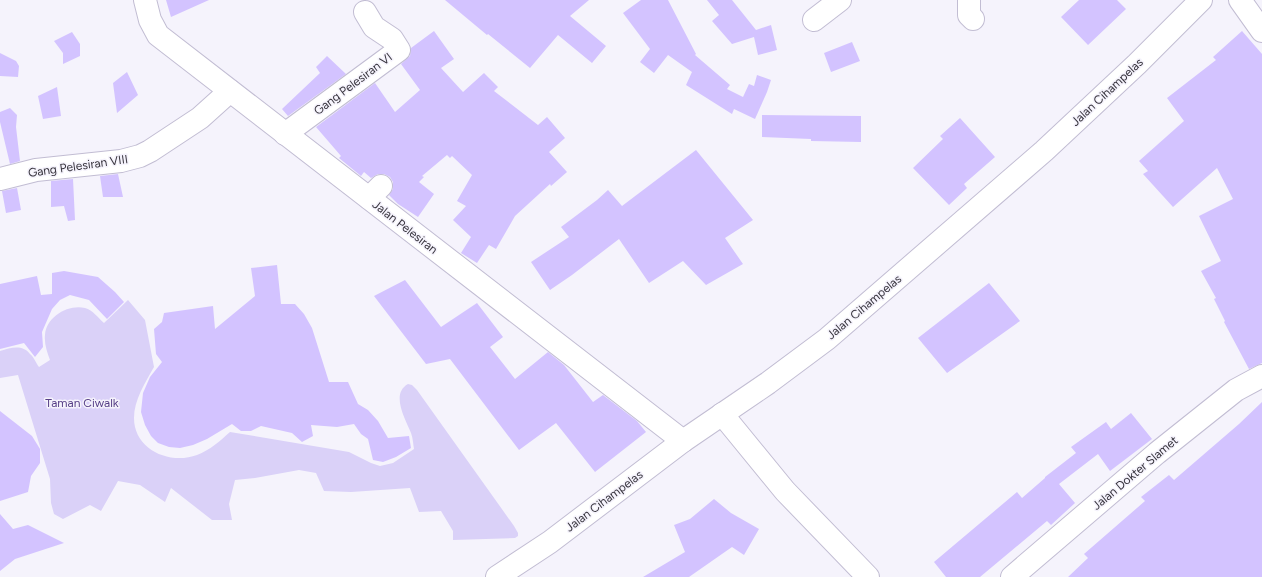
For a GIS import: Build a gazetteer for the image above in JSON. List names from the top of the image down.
{
  "streets": {
    "street": [
      "Gang Pelesiran VI",
      "Jalan Cihampelas",
      "Gang Pelesiran VIII",
      "Jalan Pelesiran",
      "Jalan Dokter Slamet"
    ]
  },
  "crossings": [
    ["Gang Pelesiran VI", "Jalan Pelesiran"],
    ["Jalan Cihampelas", "Jalan Pelesiran"],
    ["Gang Pelesiran VIII", "Jalan Pelesiran"]
  ],
  "parks": ["Taman Ciwalk"]
}
